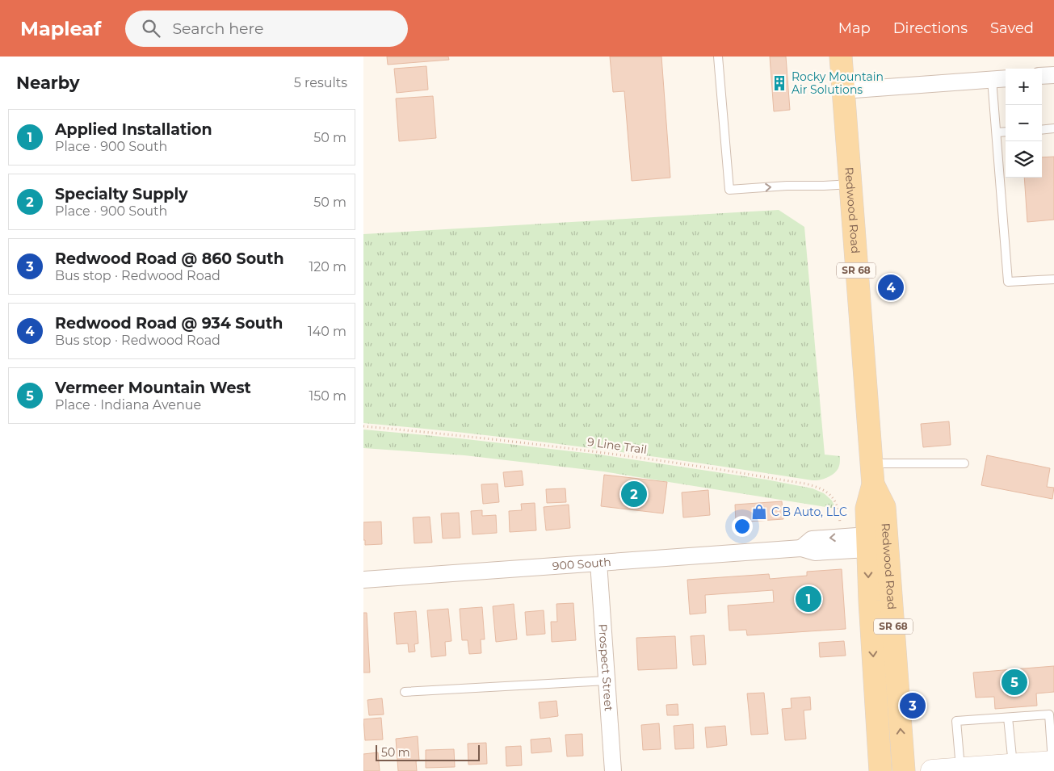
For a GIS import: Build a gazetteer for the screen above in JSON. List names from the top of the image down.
{
  "streets": {
    "main road": ["Redwood Road", "SR 68"],
    "street": ["900 South", "Prospect Street"],
    "path": ["9 Line Trail"]
  },
  "crossings": [
    ["Redwood Road", "900 South"],
    ["900 South", "Prospect Street"]
  ],
  "places": {
    "building": ["Rocky Mountain Air Solutions"],
    "shop": ["C B Auto, LLC"]
  },
  "scale_bar": "50 m",
  "page": {
    "header": "Mapleaf",
    "search": "Search here",
    "nav": ["Map", "Directions", "Saved"],
    "heading": ["Nearby", "5 results"],
    "map_buttons": ["+", "−"],
    "list": [
      {
        "mark": "1",
        "name": "Applied Installation",
        "note": "Place · 900 South",
        "value": "50 m"
      },
      {
        "mark": "2",
        "name": "Specialty Supply",
        "note": "Place · 900 South",
        "value": "50 m"
      },
      {
        "mark": "3",
        "name": "Redwood Road @ 860 South",
        "note": "Bus stop · Redwood Road",
        "value": "120 m"
      },
      {
        "mark": "4",
        "name": "Redwood Road @ 934 South",
        "note": "Bus stop · Redwood Road",
        "value": "140 m"
      },
      {
        "mark": "5",
        "name": "Vermeer Mountain West",
        "note": "Place · Indiana Avenue",
        "value": "150 m"
      }
    ],
    "pins": [
      "4",
      "2",
      "1",
      "5",
      "3"
    ],
    "scale": "50 m"
  }
}
